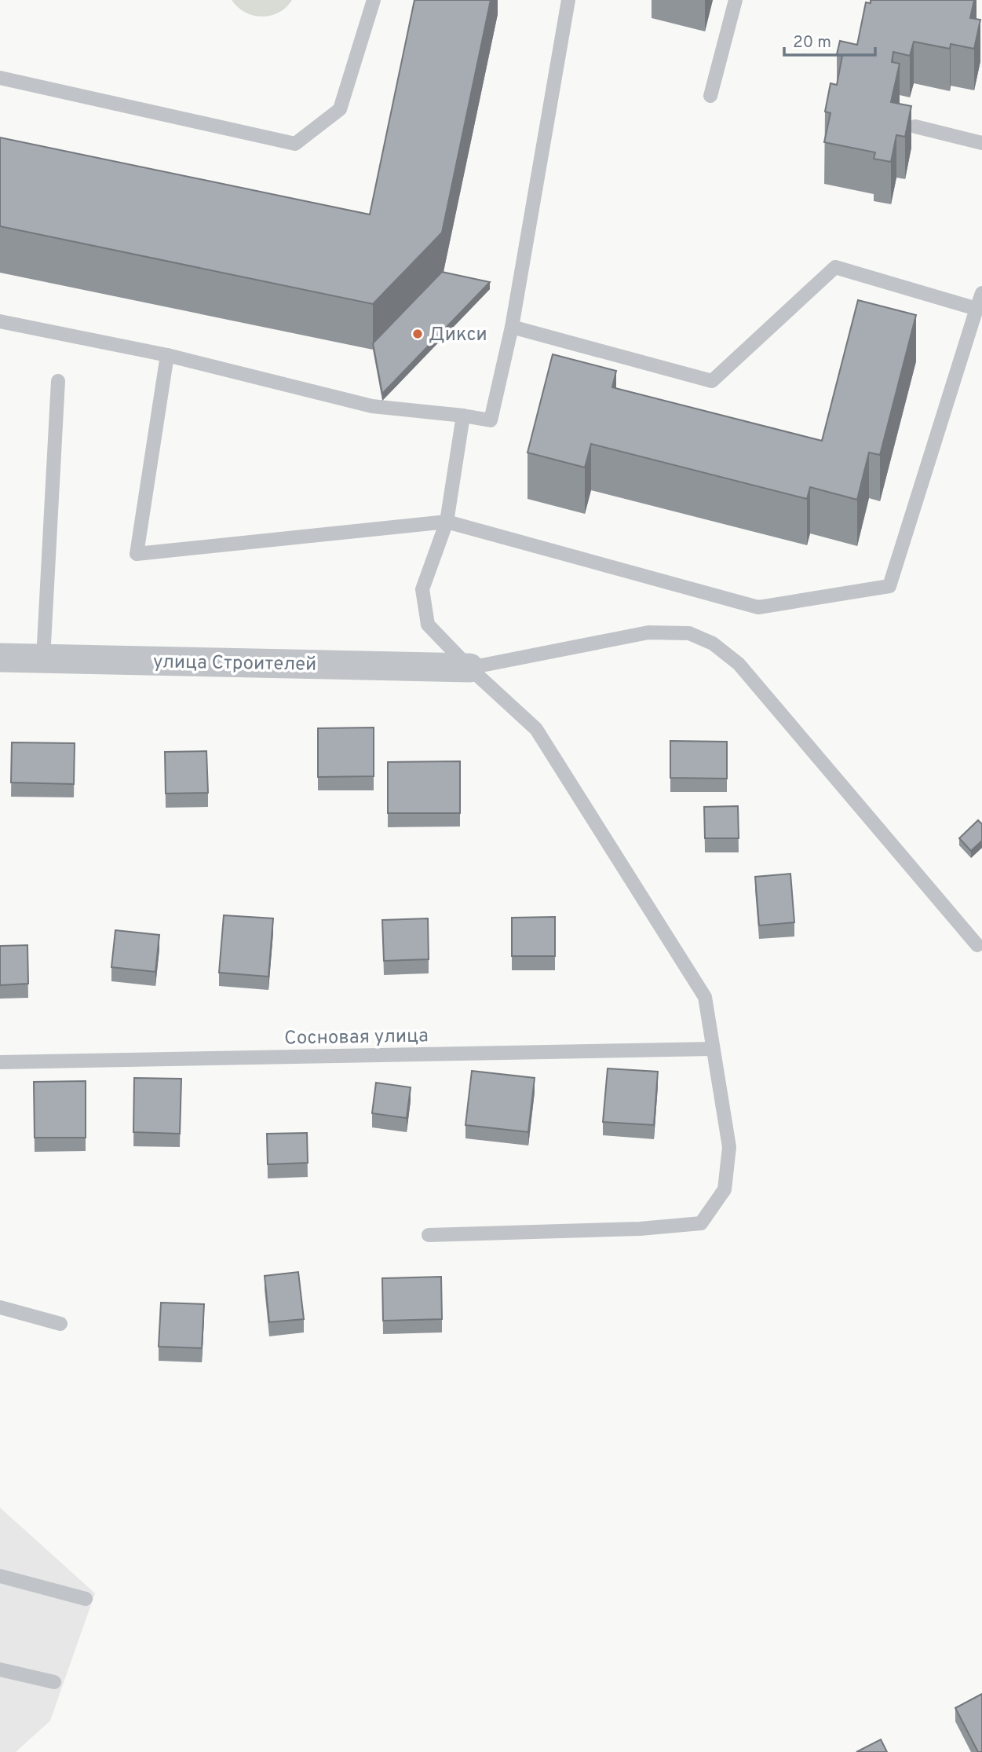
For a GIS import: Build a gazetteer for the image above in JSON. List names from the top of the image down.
{
  "streets": {
    "street": ["улица Строителей"],
    "lane": ["Сосновая улица"]
  },
  "places": ["Дикси"],
  "scale_bar": "20 m"
}
